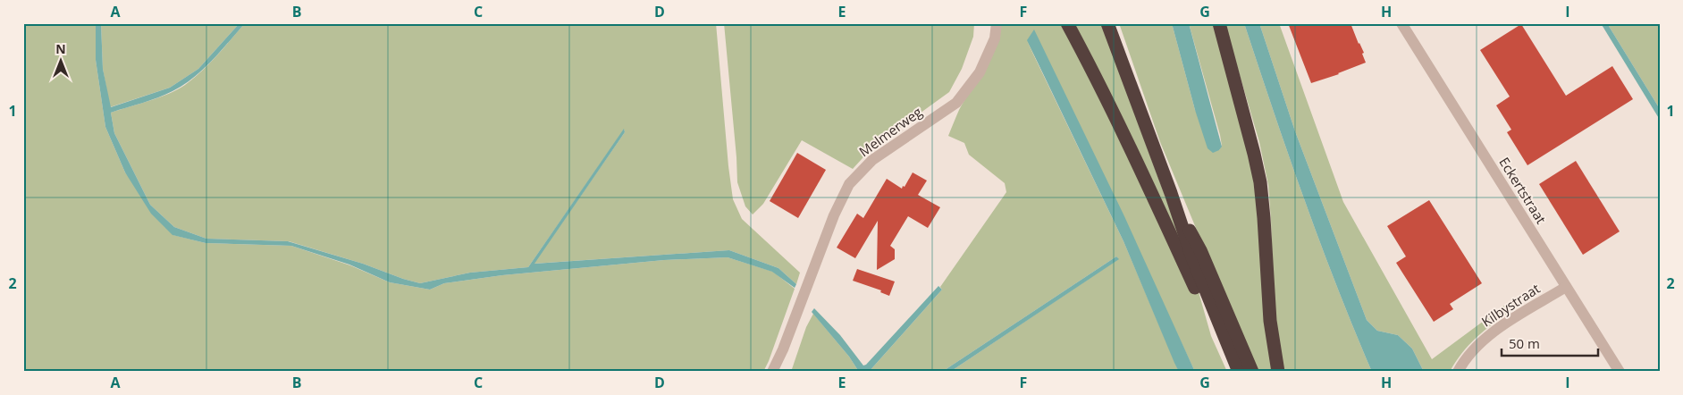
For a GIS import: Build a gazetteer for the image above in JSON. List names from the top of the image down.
{
  "streets": {
    "street": ["Melmerweg", "Eckertstraat", "Kilbystraat"]
  },
  "crossings": [
    ["Eckertstraat", "Kilbystraat"]
  ],
  "scale_bar": "50 m",
  "north": "top",
  "grid": {
    "columns": [
      "A",
      "B",
      "C",
      "D",
      "E",
      "F",
      "G",
      "H",
      "I"
    ],
    "rows": ["1", "2"]
  }
}
